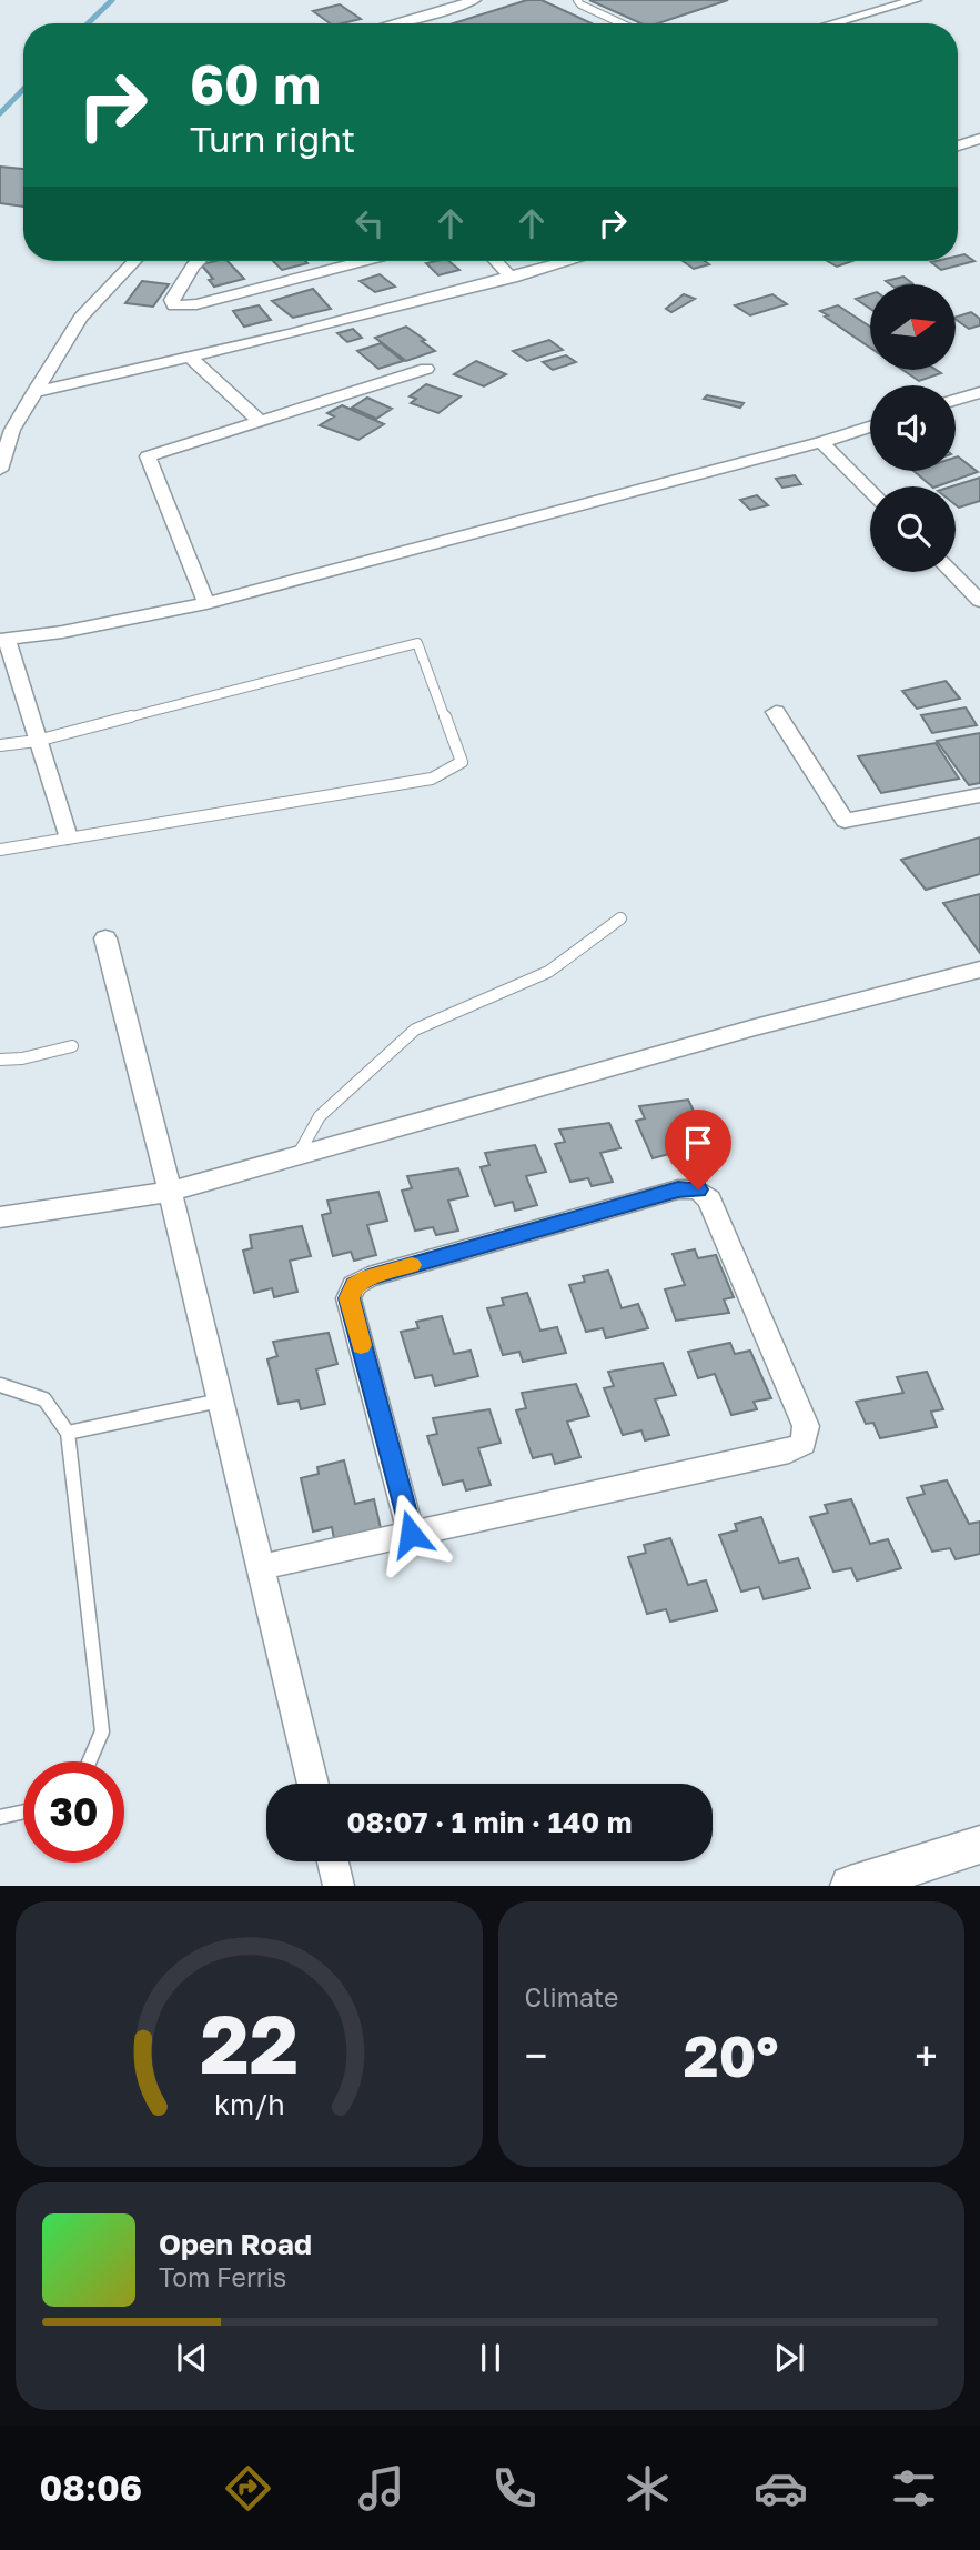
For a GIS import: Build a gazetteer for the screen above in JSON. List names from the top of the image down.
{
  "north": "right",
  "page": {
    "turn": ["60 m", "Turn right"],
    "limit": "30",
    "trip": "08:07 · 1 min · 140 m",
    "tile": "Climate",
    "heat": ["−", "20°", "+"],
    "song": ["Open Road", "Tom Ferris"],
    "tabs": "08:06",
    "gauge": ["22", "km/h"]
  }
}
